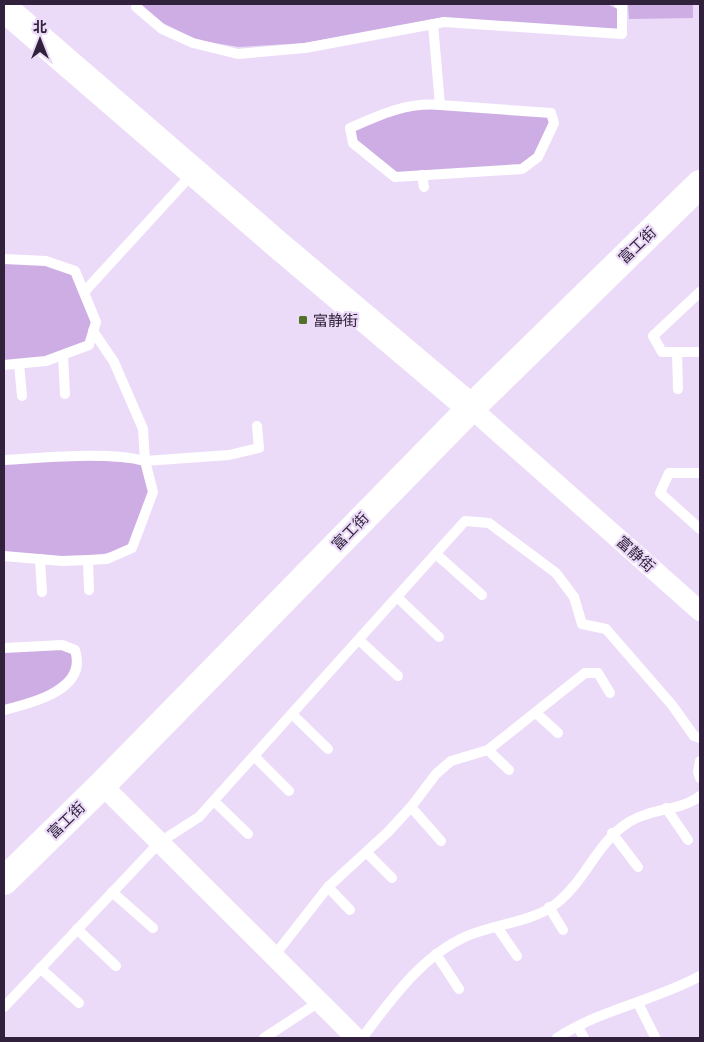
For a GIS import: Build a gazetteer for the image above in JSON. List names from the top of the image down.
{
  "streets": {
    "street": ["富工街", "富静街"]
  },
  "crossings": [
    ["富工街", "富静街"]
  ],
  "places": {
    "transit": ["富静街"]
  },
  "north": "top"
}
